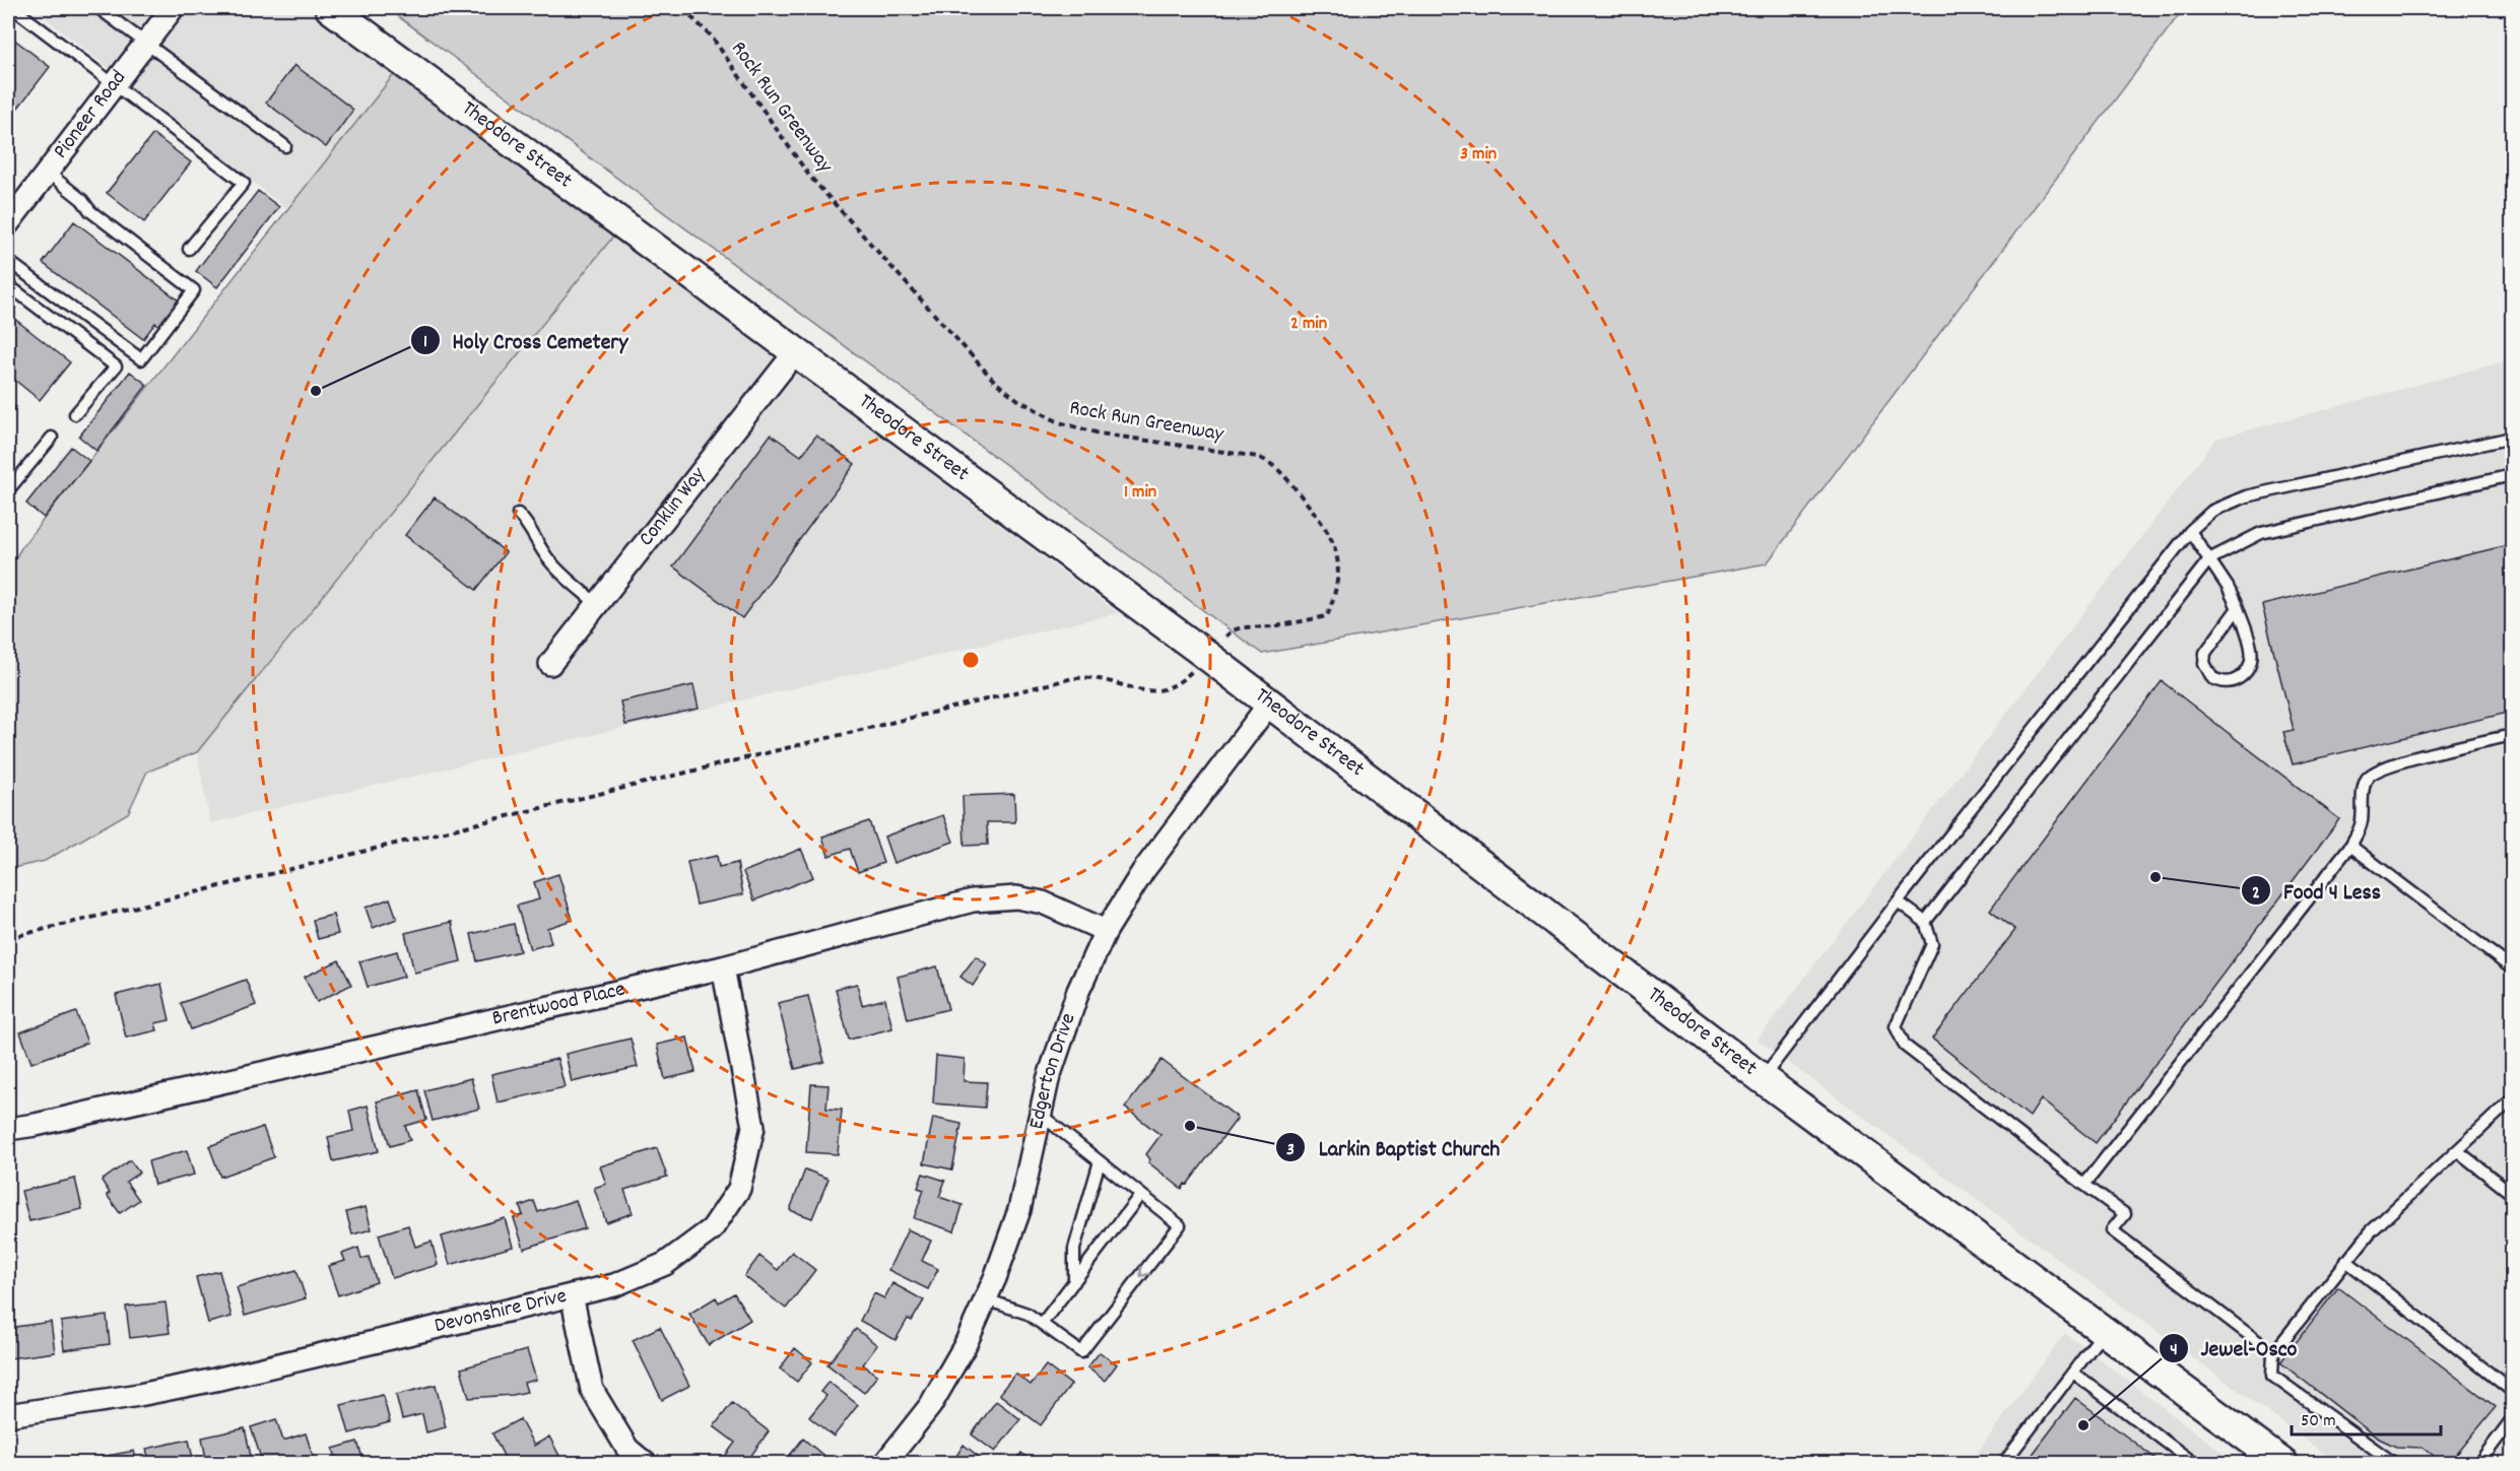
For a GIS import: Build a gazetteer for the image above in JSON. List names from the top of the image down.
{
  "streets": {
    "street": [
      "Pioneer Road",
      "Theodore Street",
      "Conklin Way",
      "Brentwood Place",
      "Edgerton Drive",
      "Devonshire Drive"
    ],
    "path": ["Rock Run Greenway"]
  },
  "crossings": [
    ["Rock Run Greenway", "Theodore Street"],
    ["Theodore Street", "Conklin Way"],
    ["Theodore Street", "Edgerton Drive"],
    ["Brentwood Place", "Edgerton Drive"],
    ["Brentwood Place", "Devonshire Drive"]
  ],
  "places": [
    "Holy Cross Cemetery",
    "Food 4 Less",
    "Larkin Baptist Church",
    "Jewel-Osco"
  ],
  "scale_bar": "50 m",
  "rings": ["3 min", "2 min", "1 min"]
}
